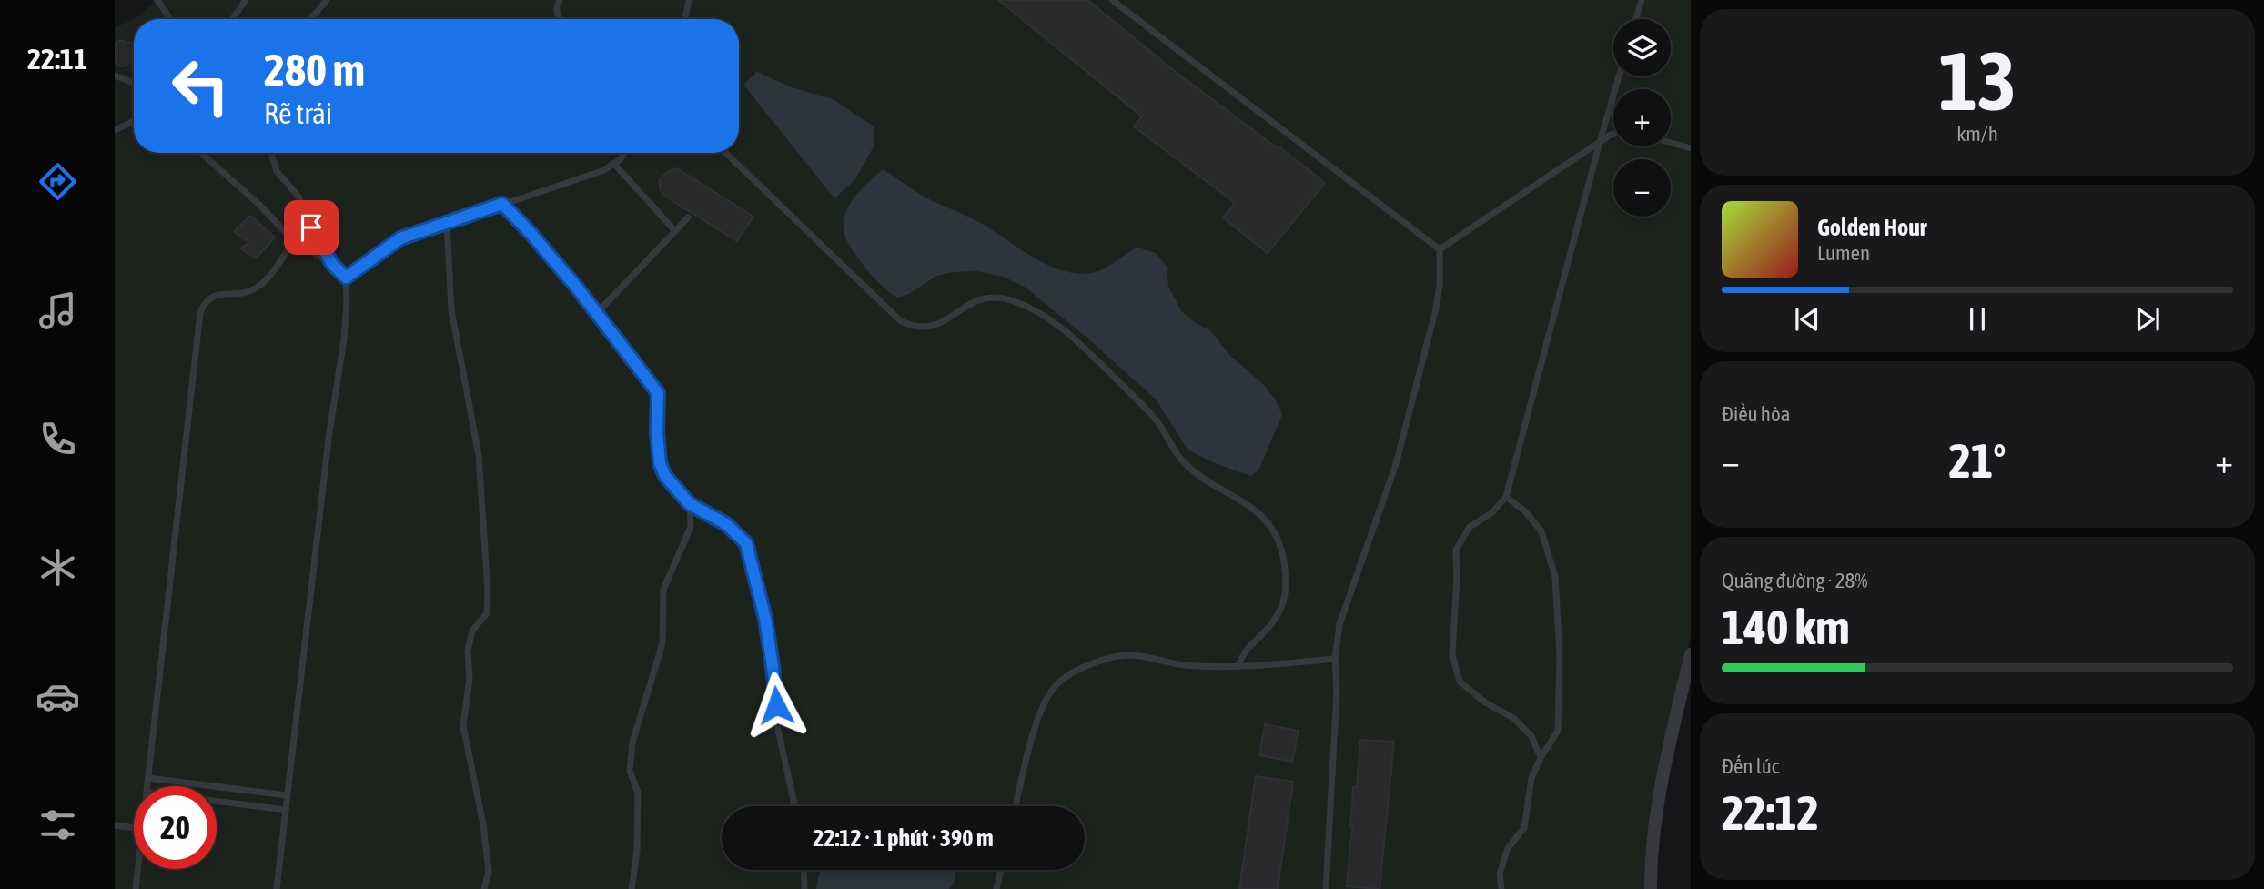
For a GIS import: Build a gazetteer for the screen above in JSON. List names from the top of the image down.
{
  "page": {
    "tabs": "22:11",
    "tile": [
      ["13", "km/h"],
      "Điều hòa",
      ["Quãng đường · 28%", "140 km"],
      ["Đến lúc", "22:12"]
    ],
    "map_buttons": ["+", "−"],
    "turn": ["280 m", "Rẽ trái"],
    "song": ["Golden Hour", "Lumen"],
    "heat": ["−", "21°", "+"],
    "limit": "20",
    "trip": "22:12 · 1 phút · 390 m"
  }
}
